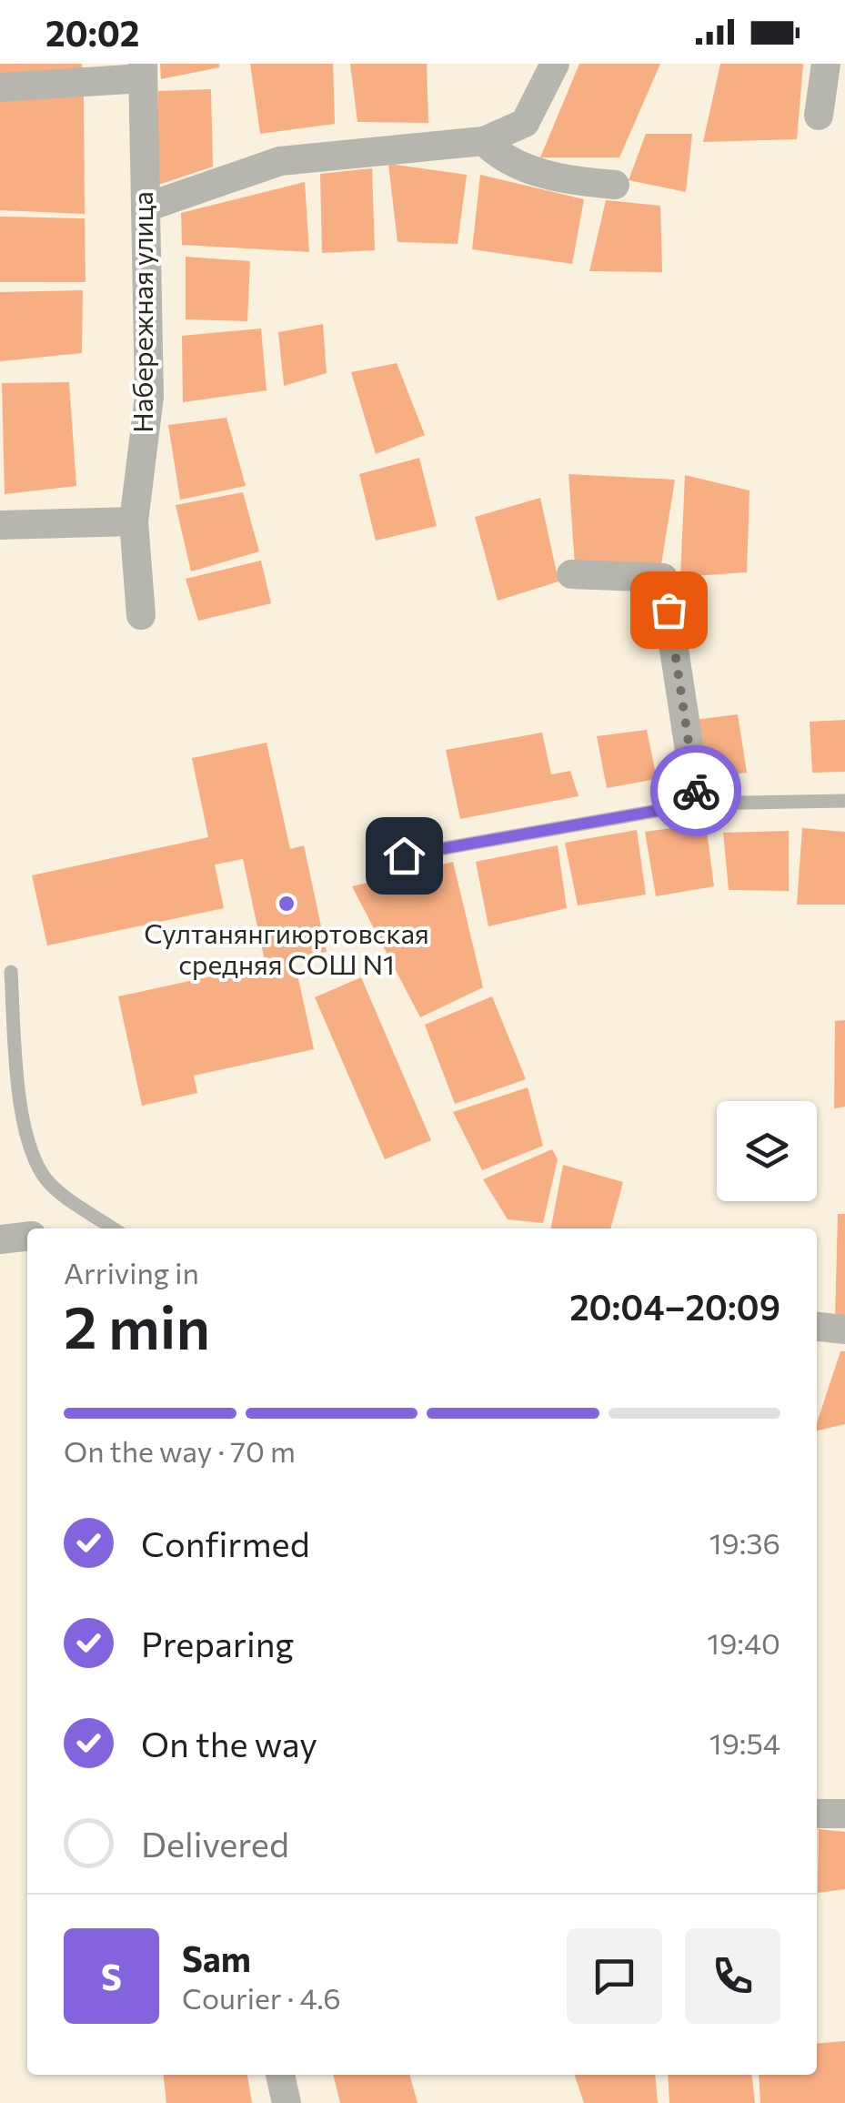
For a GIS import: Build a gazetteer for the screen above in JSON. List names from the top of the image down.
{
  "streets": {
    "street": ["Набережная улица"]
  },
  "places": ["Султанянгиюртовская средняя СОШ N1"],
  "page": {
    "status": "20:02",
    "heading": ["2 min", "Arriving in", "20:04–20:09"],
    "panel": ["Sam", "Courier · 4.6"],
    "bar": "On the way · 70 m",
    "list": [
      ["Confirmed", "19:36"],
      ["Preparing", "19:40"],
      ["On the way", "19:54"],
      "Delivered"
    ],
    "round": "S"
  }
}
